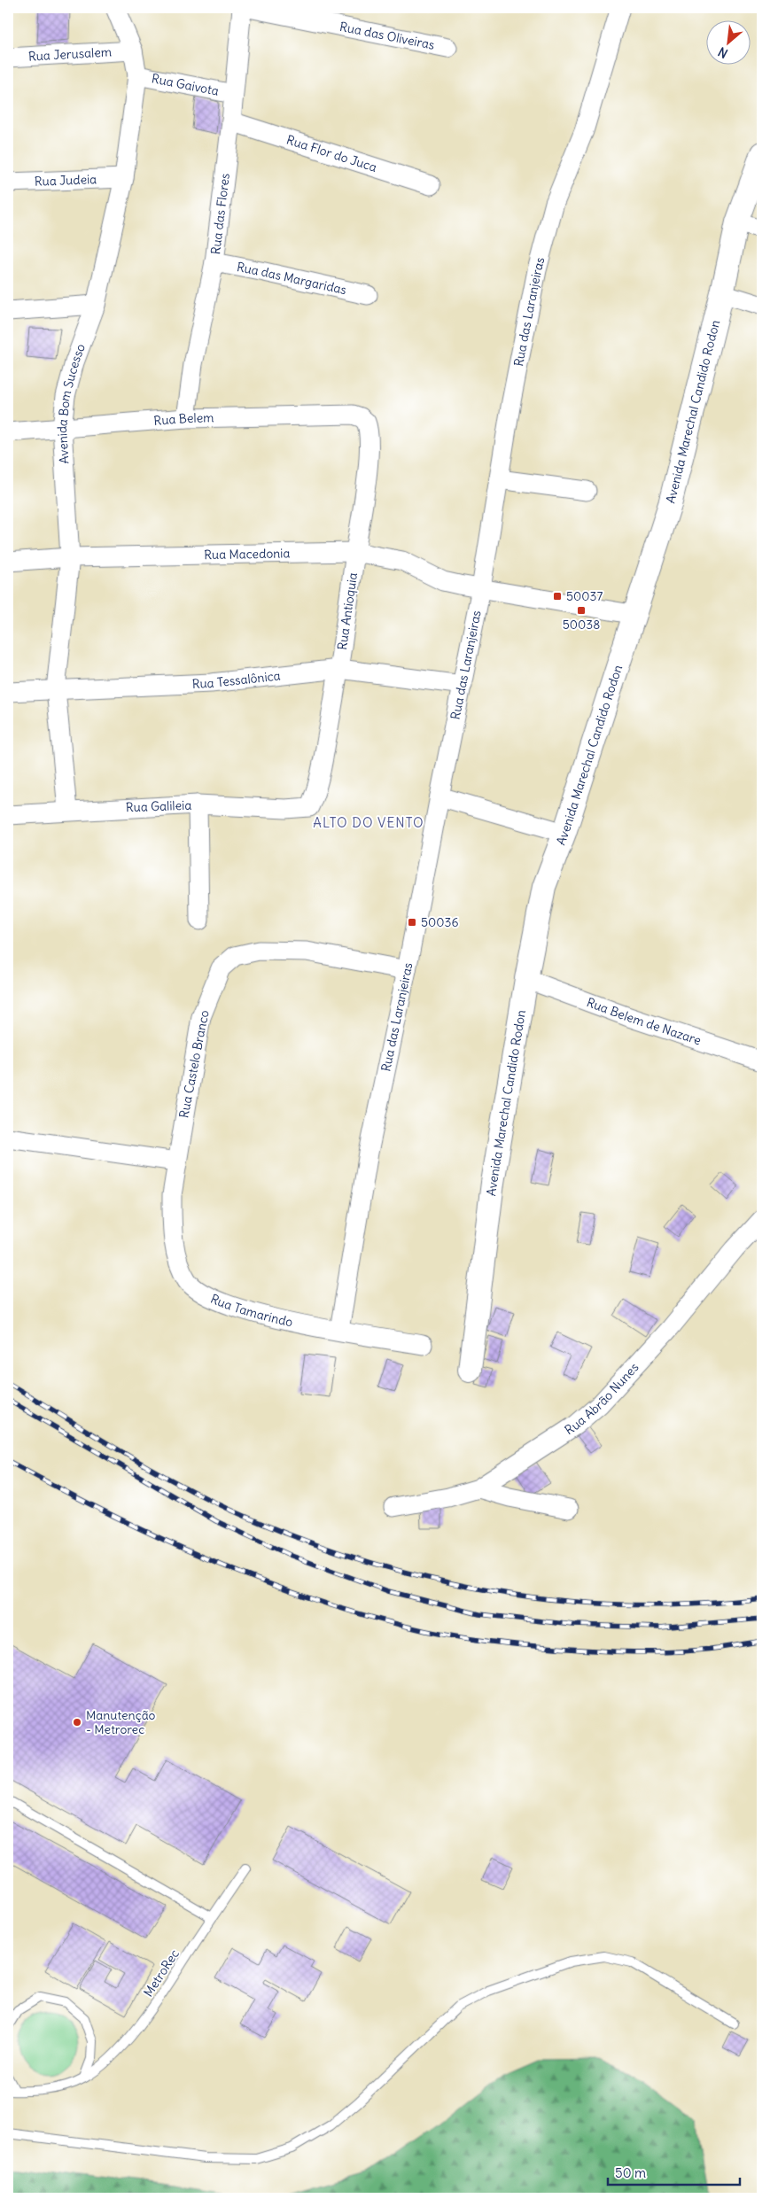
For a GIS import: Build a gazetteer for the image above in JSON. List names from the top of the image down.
{
  "streets": {
    "street": [
      "Rua das Oliveiras",
      "Rua Jerusalem",
      "Rua Gaivota",
      "Rua Flor do Juca",
      "Rua Judeia",
      "Rua das Flores",
      "Rua das Margaridas",
      "Rua das Laranjeiras",
      "Avenida Bom Sucesso",
      "Avenida Marechal Candido Rodon",
      "Rua Belem",
      "Rua Macedonia",
      "Rua Antioquia",
      "Rua Tessalônica",
      "Rua Galileia",
      "Rua Belem de Nazare",
      "Rua Castelo Branco",
      "Rua Tamarindo",
      "Rua Abrão Nunes"
    ],
    "lane": ["MetroRec"]
  },
  "crossings": [
    ["Rua Jerusalem", "Avenida Bom Sucesso"],
    ["Rua Gaivota", "Rua das Flores"],
    ["Rua Gaivota", "Avenida Bom Sucesso"],
    ["Rua Flor do Juca", "Rua das Flores"],
    ["Rua Judeia", "Avenida Bom Sucesso"],
    ["Rua das Flores", "Rua das Margaridas"],
    ["Rua das Flores", "Rua Belem"],
    ["Rua das Laranjeiras", "Rua Macedonia"],
    ["Rua das Laranjeiras", "Rua Tessalônica"],
    ["Rua das Laranjeiras", "Rua Castelo Branco"],
    ["Rua das Laranjeiras", "Rua Tamarindo"],
    ["Avenida Bom Sucesso", "Rua Belem"],
    ["Avenida Bom Sucesso", "Rua Macedonia"],
    ["Avenida Bom Sucesso", "Rua Tessalônica"],
    ["Avenida Bom Sucesso", "Rua Galileia"],
    ["Avenida Marechal Candido Rodon", "Rua Macedonia"],
    ["Avenida Marechal Candido Rodon", "Rua Belem de Nazare"],
    ["Rua Belem", "Rua Antioquia"],
    ["Rua Macedonia", "Rua Antioquia"],
    ["Rua Antioquia", "Rua Tessalônica"],
    ["Rua Antioquia", "Rua Galileia"],
    ["Rua Castelo Branco", "Rua Tamarindo"]
  ],
  "districts": ["ALTO DO VENTO"],
  "places": {
    "transit": ["50037", "50038", "50036"],
    "other": ["Manutenção - Metrorec"]
  },
  "scale_bar": "50 m",
  "north": "bottom left"
}
